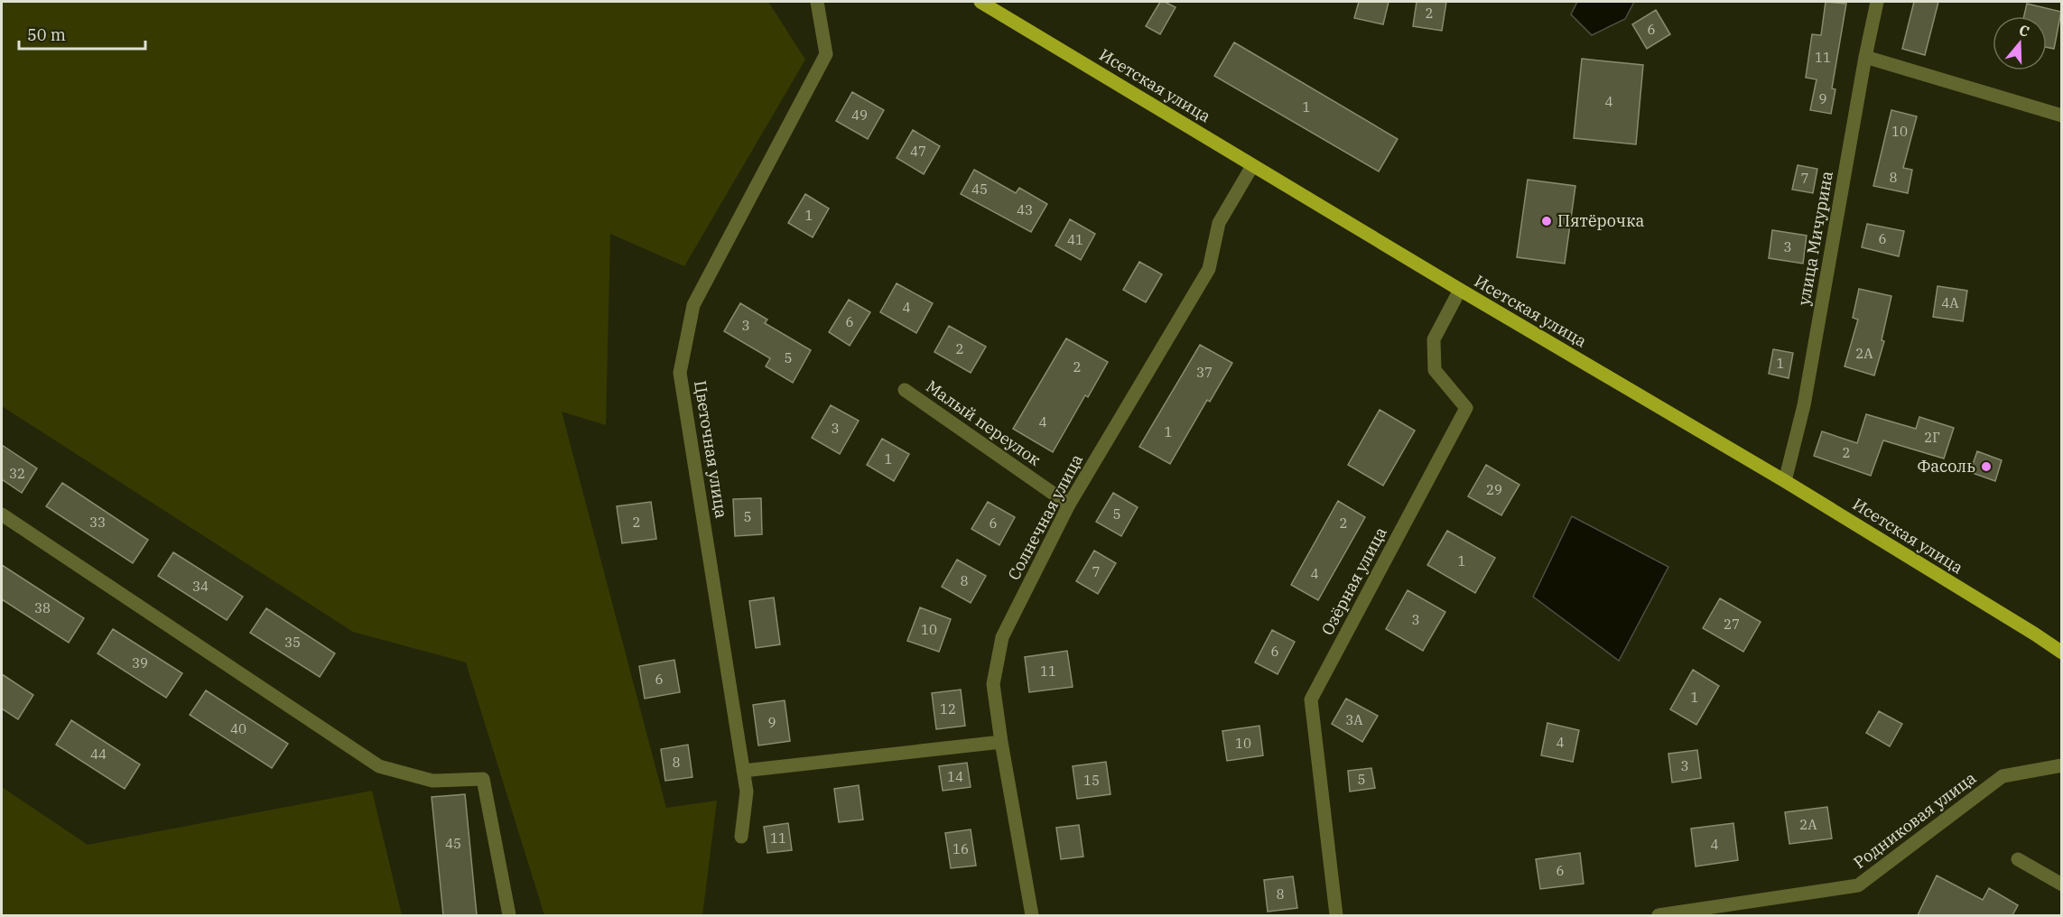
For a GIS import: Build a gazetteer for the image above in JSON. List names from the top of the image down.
{
  "streets": {
    "main road": ["Исетская улица"],
    "street": [
      "улица Мичурина",
      "Малый переулок",
      "Цветочная улица",
      "Солнечная улица",
      "Озёрная улица",
      "Родниковая улица"
    ]
  },
  "crossings": [
    ["Исетская улица", "улица Мичурина"],
    ["Исетская улица", "Солнечная улица"],
    ["Исетская улица", "Озёрная улица"],
    ["Малый переулок", "Солнечная улица"]
  ],
  "places": ["Пятёрочка", "Фасоль"],
  "house_numbers": [
    "2",
    "6",
    "11",
    "9",
    "4",
    "1",
    "49",
    "10",
    "47",
    "8",
    "7",
    "45",
    "43",
    "1",
    "6",
    "41",
    "3",
    "4А",
    "4",
    "6",
    "3",
    "2",
    "2А",
    "5",
    "1",
    "2",
    "37",
    "4",
    "3",
    "1",
    "2Г",
    "2",
    "1",
    "32",
    "29",
    "5",
    "5",
    "33",
    "2",
    "6",
    "2",
    "1",
    "7",
    "4",
    "8",
    "34",
    "38",
    "3",
    "27",
    "10",
    "35",
    "6",
    "39",
    "11",
    "6",
    "1",
    "12",
    "3А",
    "9",
    "40",
    "4",
    "10",
    "44",
    "8",
    "3",
    "14",
    "5",
    "15",
    "2А",
    "11",
    "45",
    "4",
    "16",
    "6",
    "8"
  ],
  "scale_bar": "50 m",
  "north": "top"
}
